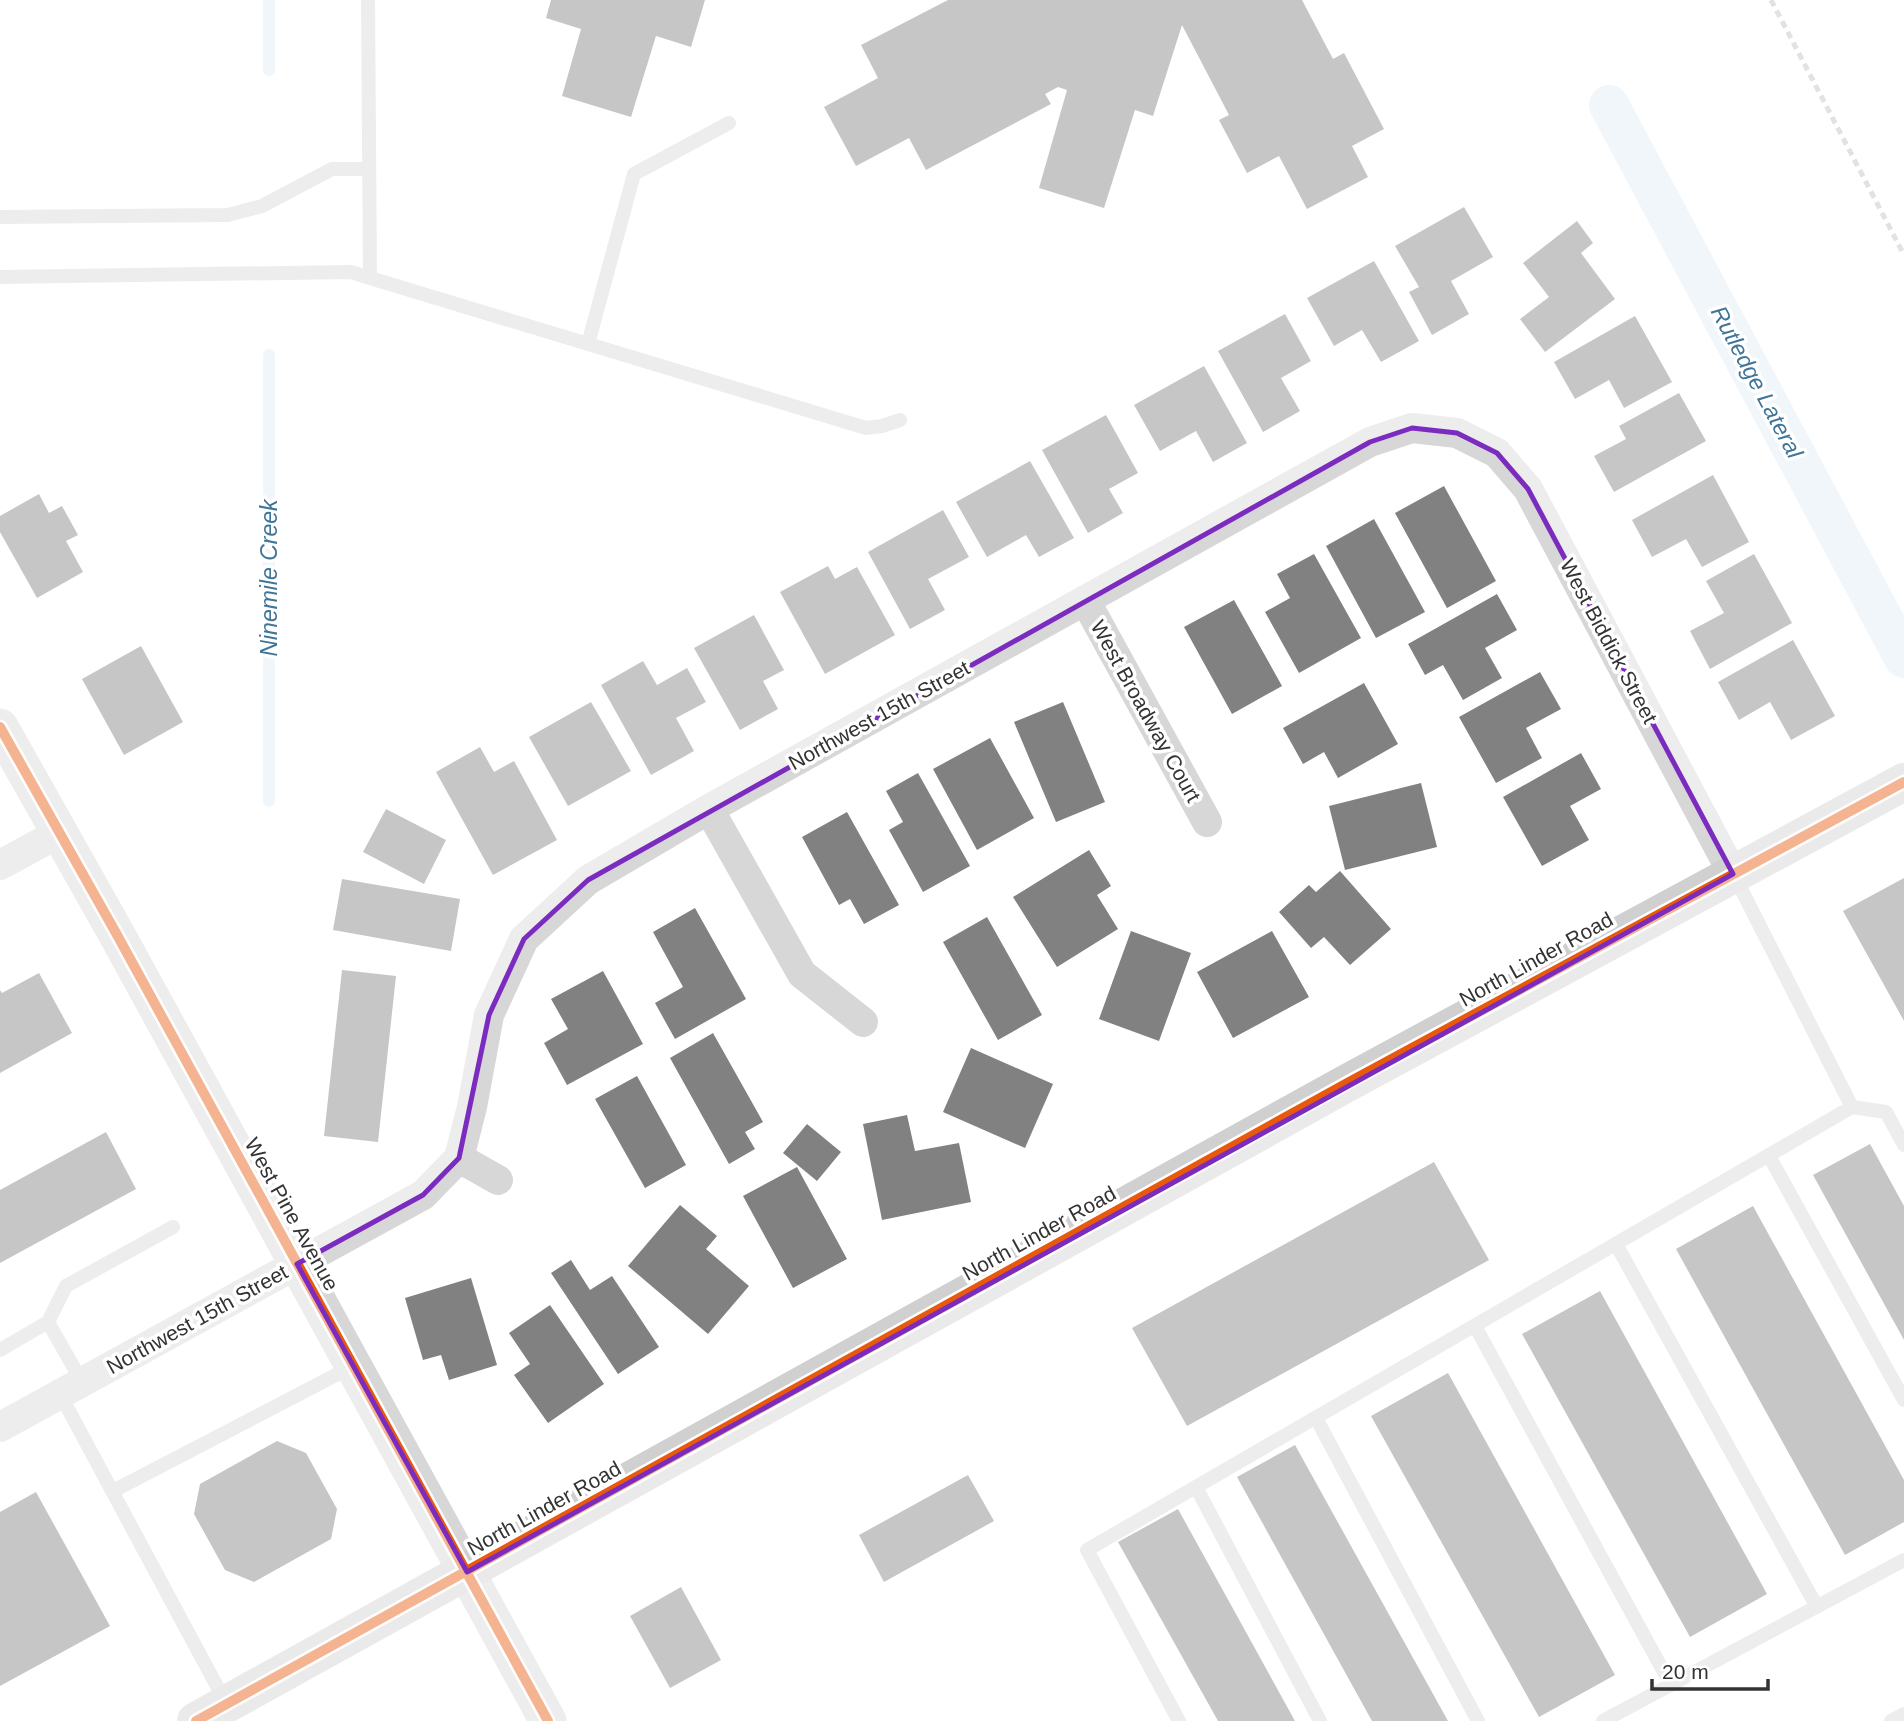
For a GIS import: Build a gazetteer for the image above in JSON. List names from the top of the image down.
{
  "streets": {
    "main road": ["North Linder Road"],
    "street": [
      "West Biddick Street",
      "West Broadway Court",
      "Northwest 15th Street",
      "West Pine Avenue"
    ]
  },
  "crossings": [
    ["West Biddick Street", "Northwest 15th Street"],
    ["West Biddick Street", "North Linder Road"],
    ["West Broadway Court", "Northwest 15th Street"],
    ["Northwest 15th Street", "West Pine Avenue"],
    ["North Linder Road", "West Pine Avenue"]
  ],
  "water": ["Rutledge Lateral", "Ninemile Creek"],
  "scale_bar": "20 m"
}
